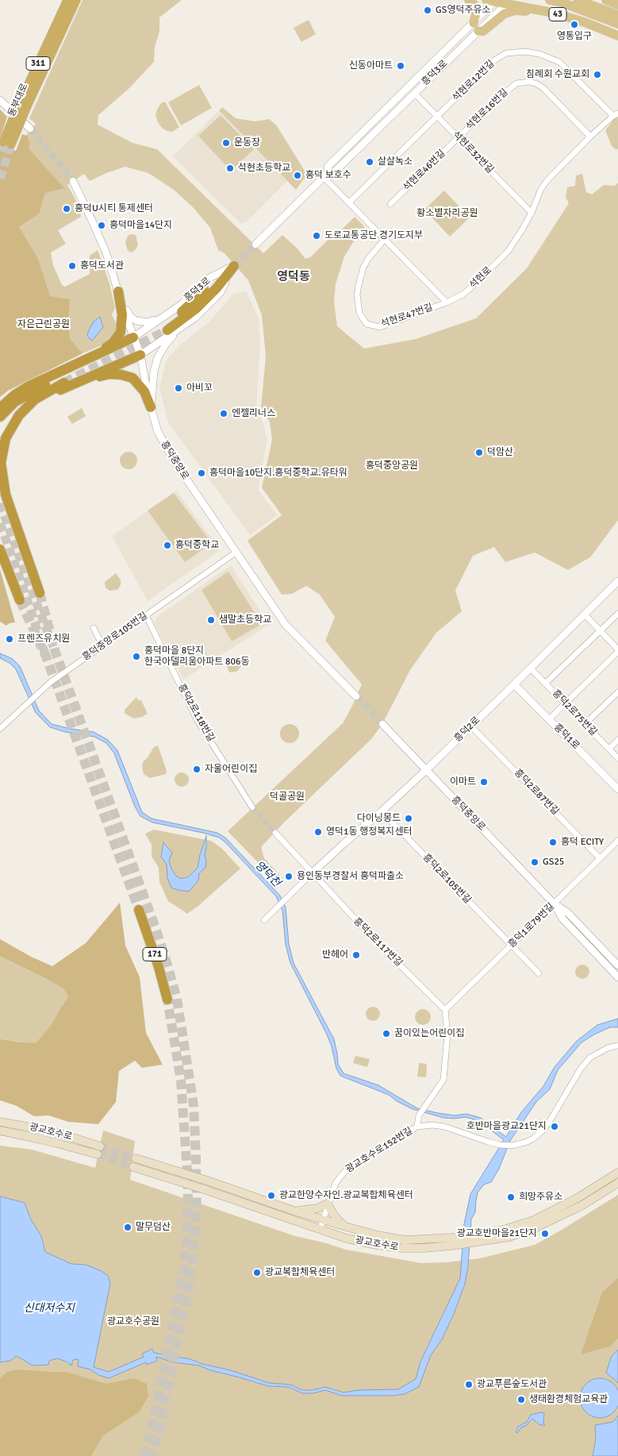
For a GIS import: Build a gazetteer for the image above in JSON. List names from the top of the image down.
{
  "streets": {
    "highway": ["311", "동부대로", "171"],
    "main road": ["43", "광교호수로"],
    "street": [
      "흥덕3로",
      "석현로12번길",
      "석현로16번길",
      "석현로32번길",
      "석현로46번길",
      "석현로",
      "석현로47번길",
      "흥덕중앙로",
      "흥덕중앙로105번길",
      "흥덕2로118번길",
      "흥덕2로75번길",
      "흥덕2로",
      "흥덕1로",
      "흥덕2로87번길",
      "흥덕2로105번길",
      "흥덕1로79번길",
      "흥덕2로117번길",
      "광교호수로152번길"
    ]
  },
  "crossings": [
    ["43", "흥덕3로"],
    ["흥덕3로", "석현로32번길"],
    ["흥덕3로", "흥덕중앙로"],
    ["석현로12번길", "석현로32번길"],
    ["석현로12번길", "석현로"],
    ["석현로16번길", "석현로32번길"],
    ["석현로16번길", "석현로46번길"],
    ["석현로16번길", "석현로"],
    ["석현로32번길", "석현로46번길"],
    ["석현로32번길", "석현로"],
    ["석현로", "석현로47번길"],
    ["흥덕중앙로", "흥덕중앙로105번길"],
    ["흥덕중앙로", "흥덕2로"],
    ["흥덕중앙로", "흥덕1로79번길"],
    ["흥덕중앙로105번길", "흥덕2로118번길"],
    ["흥덕2로75번길", "흥덕2로"],
    ["흥덕2로", "흥덕1로"],
    ["흥덕2로", "흥덕2로87번길"],
    ["흥덕2로", "흥덕2로105번길"],
    ["흥덕2로", "흥덕2로117번길"],
    ["흥덕2로87번길", "흥덕1로79번길"],
    ["흥덕2로105번길", "흥덕1로79번길"],
    ["흥덕1로79번길", "흥덕2로117번길"],
    ["광교호수로", "광교호수로152번길"]
  ],
  "districts": ["영덕동"],
  "water": ["영덕천", "신대저수지"],
  "parks": [
    "황소별자리공원",
    "자은근린공원",
    "흥덕중앙공원",
    "덕골공원",
    "광교호수공원"
  ],
  "places": [
    "GS영덕주유소",
    "영통입구",
    "신동아마트",
    "침례회 수원교회",
    "운동장",
    "살살녹소",
    "석현초등학교",
    "흥덕 보호수",
    "흥덕U시티 통제센터",
    "흥덕마을14단지",
    "도로교통공단 경기도지부",
    "흥덕도서관",
    "아비꼬",
    "엔젤리너스",
    "덕암산",
    "흥덕마을10단지.흥덕중학교.유타워",
    "흥덕중학교",
    "샘말초등학교",
    "프렌즈유치원",
    "흥덕마을 8단지 한국아델리움아파트 806동",
    "자울어린이집",
    "이마트",
    "다이닝몽드",
    "영덕1동 행정복지센터",
    "흥덕 ECITY",
    "GS25",
    "용인동부경찰서 흥덕파출소",
    "반헤어",
    "꿈이있는어린이집",
    "호반마을광교21단지",
    "광교한양수자인.광교복합체육센터",
    "희망주유소",
    "말무덤산",
    "광교호반마을21단지",
    "광교복합체육센터",
    "광교푸른숲도서관",
    "생태환경체험교육관"
  ]
}
